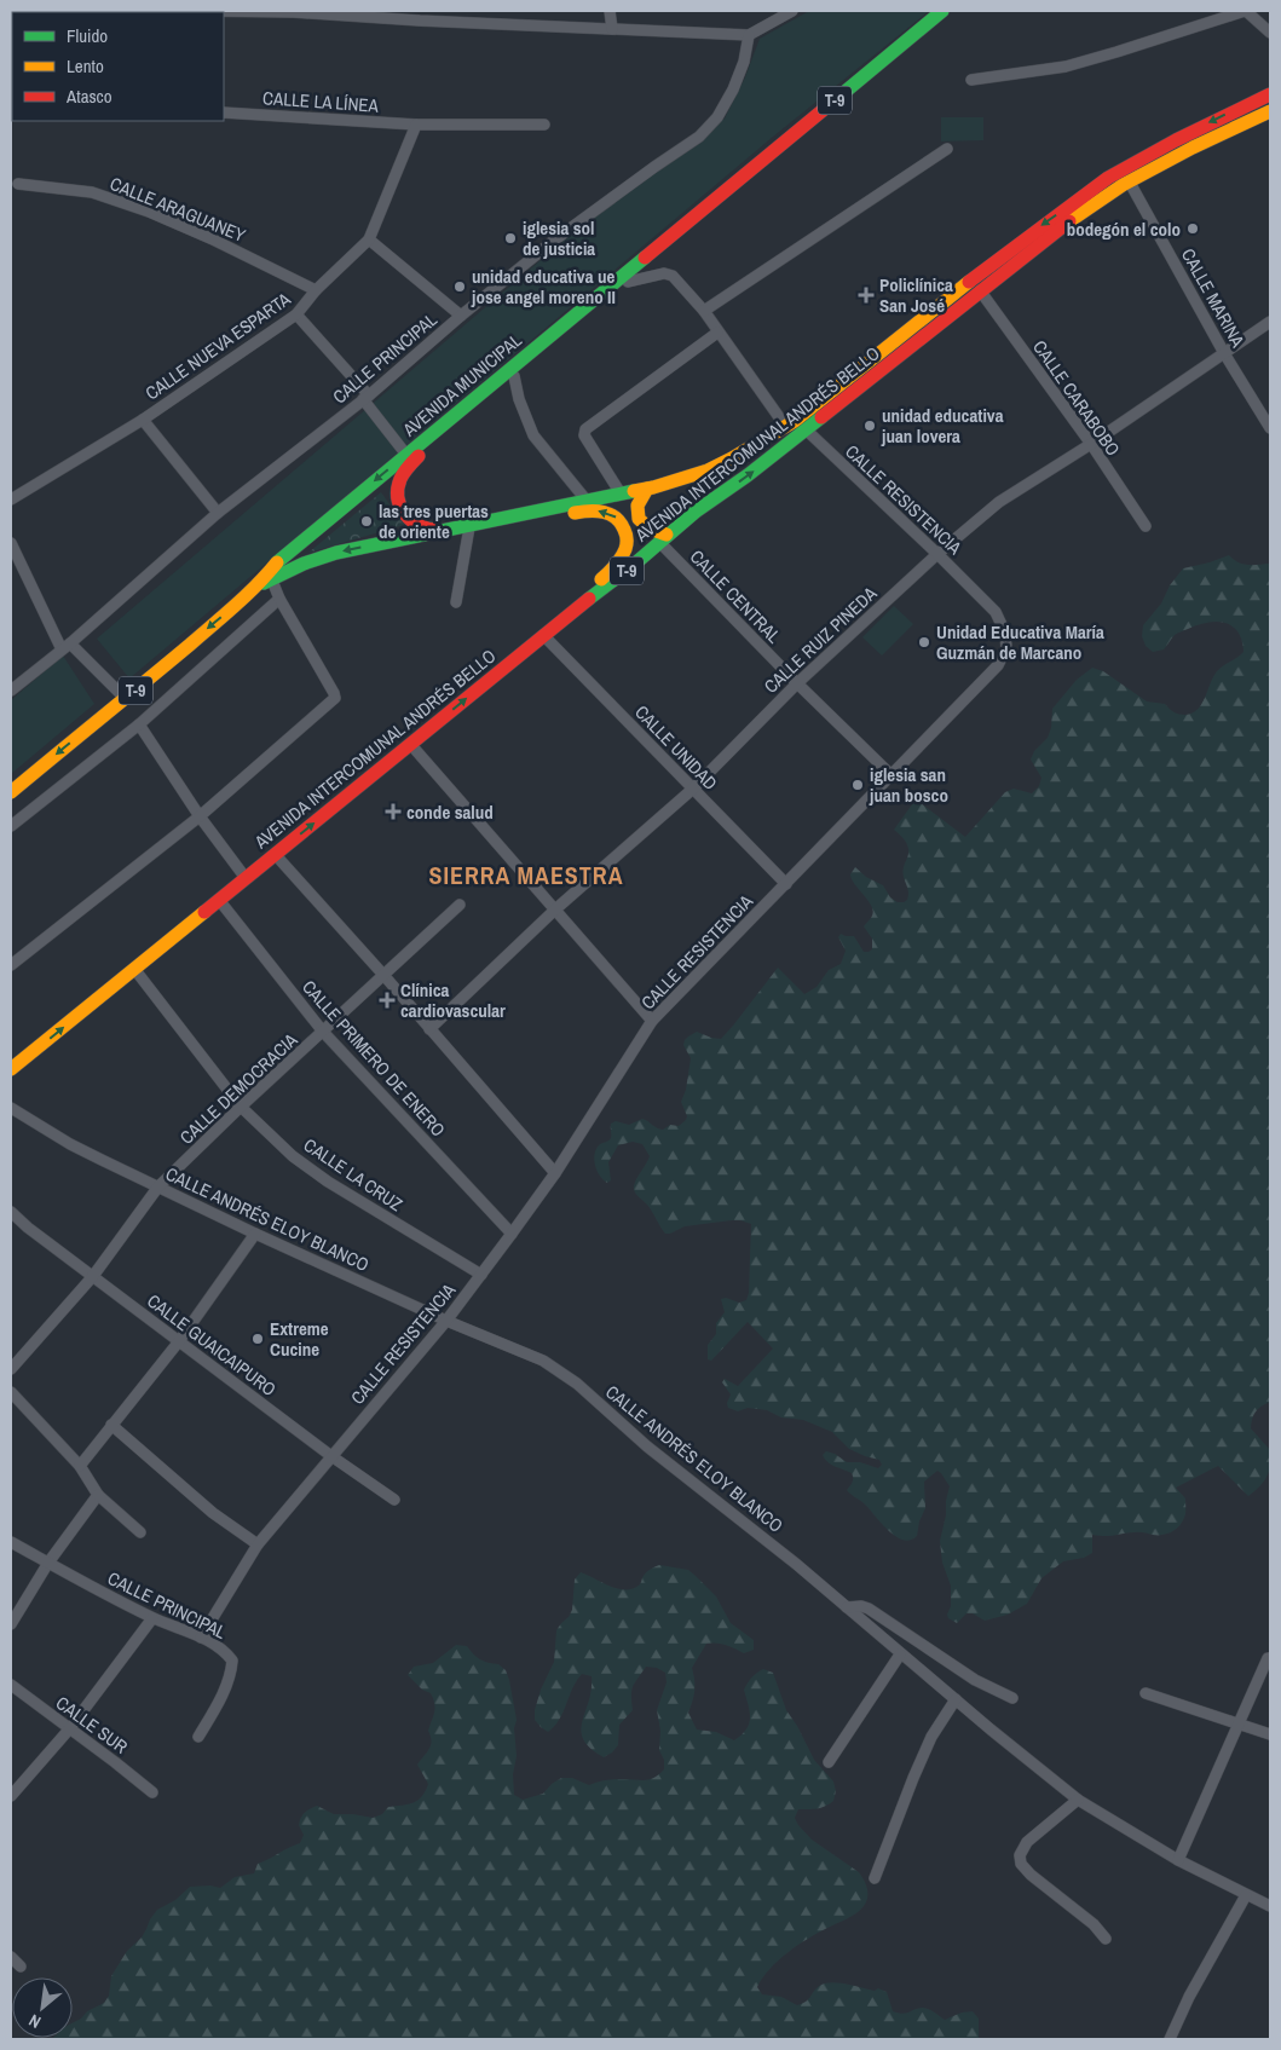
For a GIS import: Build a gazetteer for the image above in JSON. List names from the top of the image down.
{
  "streets": {
    "highway": ["T-9", "AVENIDA MUNICIPAL", "AVENIDA INTERCOMUNAL ANDRÉS BELLO"],
    "street": [
      "CALLE LA LÍNEA",
      "CALLE ARAGUANEY",
      "CALLE MARINA",
      "CALLE NUEVA ESPARTA",
      "CALLE PRINCIPAL",
      "CALLE CARABOBO",
      "CALLE RESISTENCIA",
      "CALLE CENTRAL",
      "CALLE RUIZ PINEDA",
      "CALLE UNIDAD",
      "CALLE PRIMERO DE ENERO",
      "CALLE DEMOCRACIA",
      "CALLE LA CRUZ",
      "CALLE ANDRÉS ELOY BLANCO",
      "CALLE GUAICAIPURO",
      "CALLE SUR"
    ]
  },
  "crossings": [
    ["T-9", "AVENIDA INTERCOMUNAL ANDRÉS BELLO"],
    ["T-9", "CALLE UNIDAD"],
    ["CALLE LA LÍNEA", "CALLE NUEVA ESPARTA"],
    ["CALLE ARAGUANEY", "CALLE NUEVA ESPARTA"],
    ["CALLE MARINA", "AVENIDA INTERCOMUNAL ANDRÉS BELLO"],
    ["CALLE MARINA", "CALLE RUIZ PINEDA"],
    ["CALLE PRINCIPAL", "CALLE RESISTENCIA"],
    ["AVENIDA MUNICIPAL", "AVENIDA INTERCOMUNAL ANDRÉS BELLO"],
    ["CALLE CARABOBO", "AVENIDA INTERCOMUNAL ANDRÉS BELLO"],
    ["CALLE CARABOBO", "CALLE RUIZ PINEDA"],
    ["AVENIDA INTERCOMUNAL ANDRÉS BELLO", "CALLE RESISTENCIA"],
    ["AVENIDA INTERCOMUNAL ANDRÉS BELLO", "CALLE CENTRAL"],
    ["AVENIDA INTERCOMUNAL ANDRÉS BELLO", "CALLE UNIDAD"],
    ["AVENIDA INTERCOMUNAL ANDRÉS BELLO", "CALLE PRIMERO DE ENERO"],
    ["AVENIDA INTERCOMUNAL ANDRÉS BELLO", "CALLE LA CRUZ"],
    ["CALLE RESISTENCIA", "CALLE CENTRAL"],
    ["CALLE RESISTENCIA", "CALLE RUIZ PINEDA"],
    ["CALLE RESISTENCIA", "CALLE UNIDAD"],
    ["CALLE RESISTENCIA", "CALLE PRIMERO DE ENERO"],
    ["CALLE RESISTENCIA", "CALLE LA CRUZ"],
    ["CALLE RESISTENCIA", "CALLE ANDRÉS ELOY BLANCO"],
    ["CALLE RESISTENCIA", "CALLE GUAICAIPURO"],
    ["CALLE CENTRAL", "CALLE RUIZ PINEDA"],
    ["CALLE RUIZ PINEDA", "CALLE UNIDAD"],
    ["CALLE PRIMERO DE ENERO", "CALLE DEMOCRACIA"],
    ["CALLE DEMOCRACIA", "CALLE LA CRUZ"],
    ["CALLE DEMOCRACIA", "CALLE ANDRÉS ELOY BLANCO"],
    ["CALLE DEMOCRACIA", "CALLE GUAICAIPURO"]
  ],
  "districts": ["SIERRA MAESTRA"],
  "places": {
    "other": [
      "bodegón el colo",
      "iglesia sol de justicia",
      "unidad educativa ue jose angel moreno II",
      "unidad educativa juan lovera",
      "las tres puertas de oriente",
      "Unidad Educativa María Guzmán de Marcano",
      "iglesia san juan bosco",
      "Extreme Cucine"
    ],
    "health": ["Policlínica San José", "conde salud", "Clínica cardiovascular"]
  },
  "legend": ["Fluido", "Lento", "Atasco"],
  "north": "bottom left"
}
